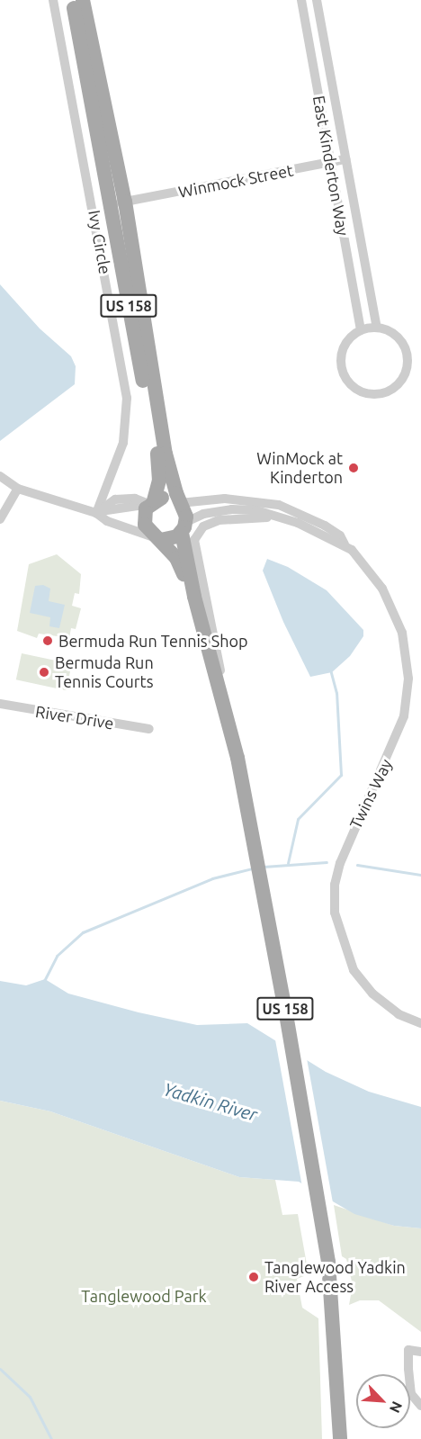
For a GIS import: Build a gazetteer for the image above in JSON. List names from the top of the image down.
{
  "streets": {
    "main road": ["US 158"],
    "street": [
      "East Kinderton Way",
      "Winmock Street",
      "Ivy Circle",
      "River Drive",
      "Twins Way"
    ]
  },
  "crossings": [
    ["East Kinderton Way", "Winmock Street"],
    ["Winmock Street", "US 158"],
    ["US 158", "Twins Way"]
  ],
  "water": ["Yadkin River"],
  "parks": ["Tanglewood Park"],
  "places": [
    "WinMock at Kinderton",
    "Bermuda Run Tennis Shop",
    "Bermuda Run Tennis Courts",
    "Tanglewood Yadkin River Access"
  ],
  "north": "bottom right"
}
